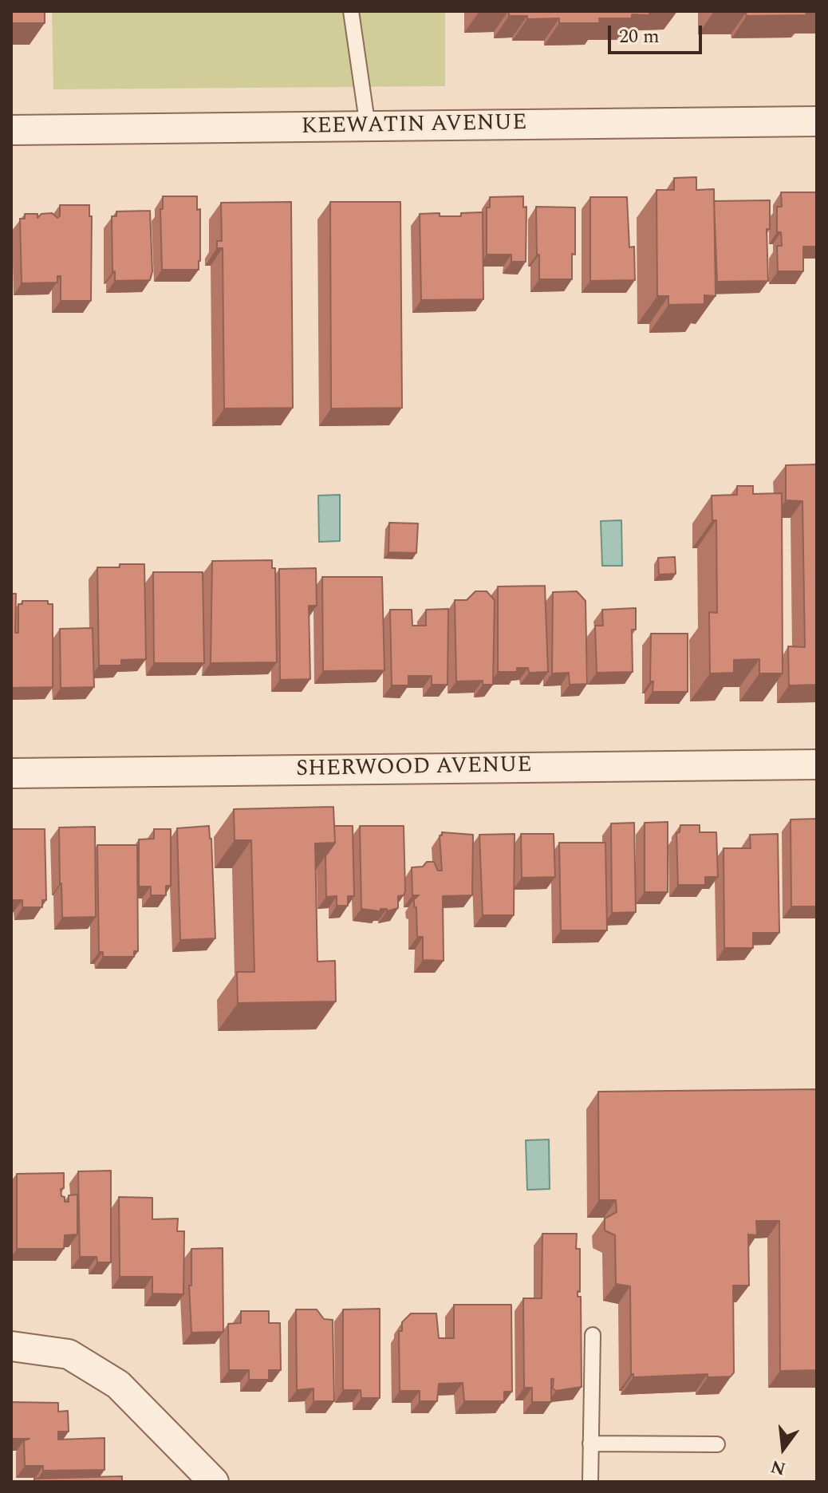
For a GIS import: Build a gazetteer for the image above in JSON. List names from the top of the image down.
{
  "streets": {
    "street": ["KEEWATIN AVENUE", "SHERWOOD AVENUE"]
  },
  "scale_bar": "20 m",
  "north": "bottom"
}
